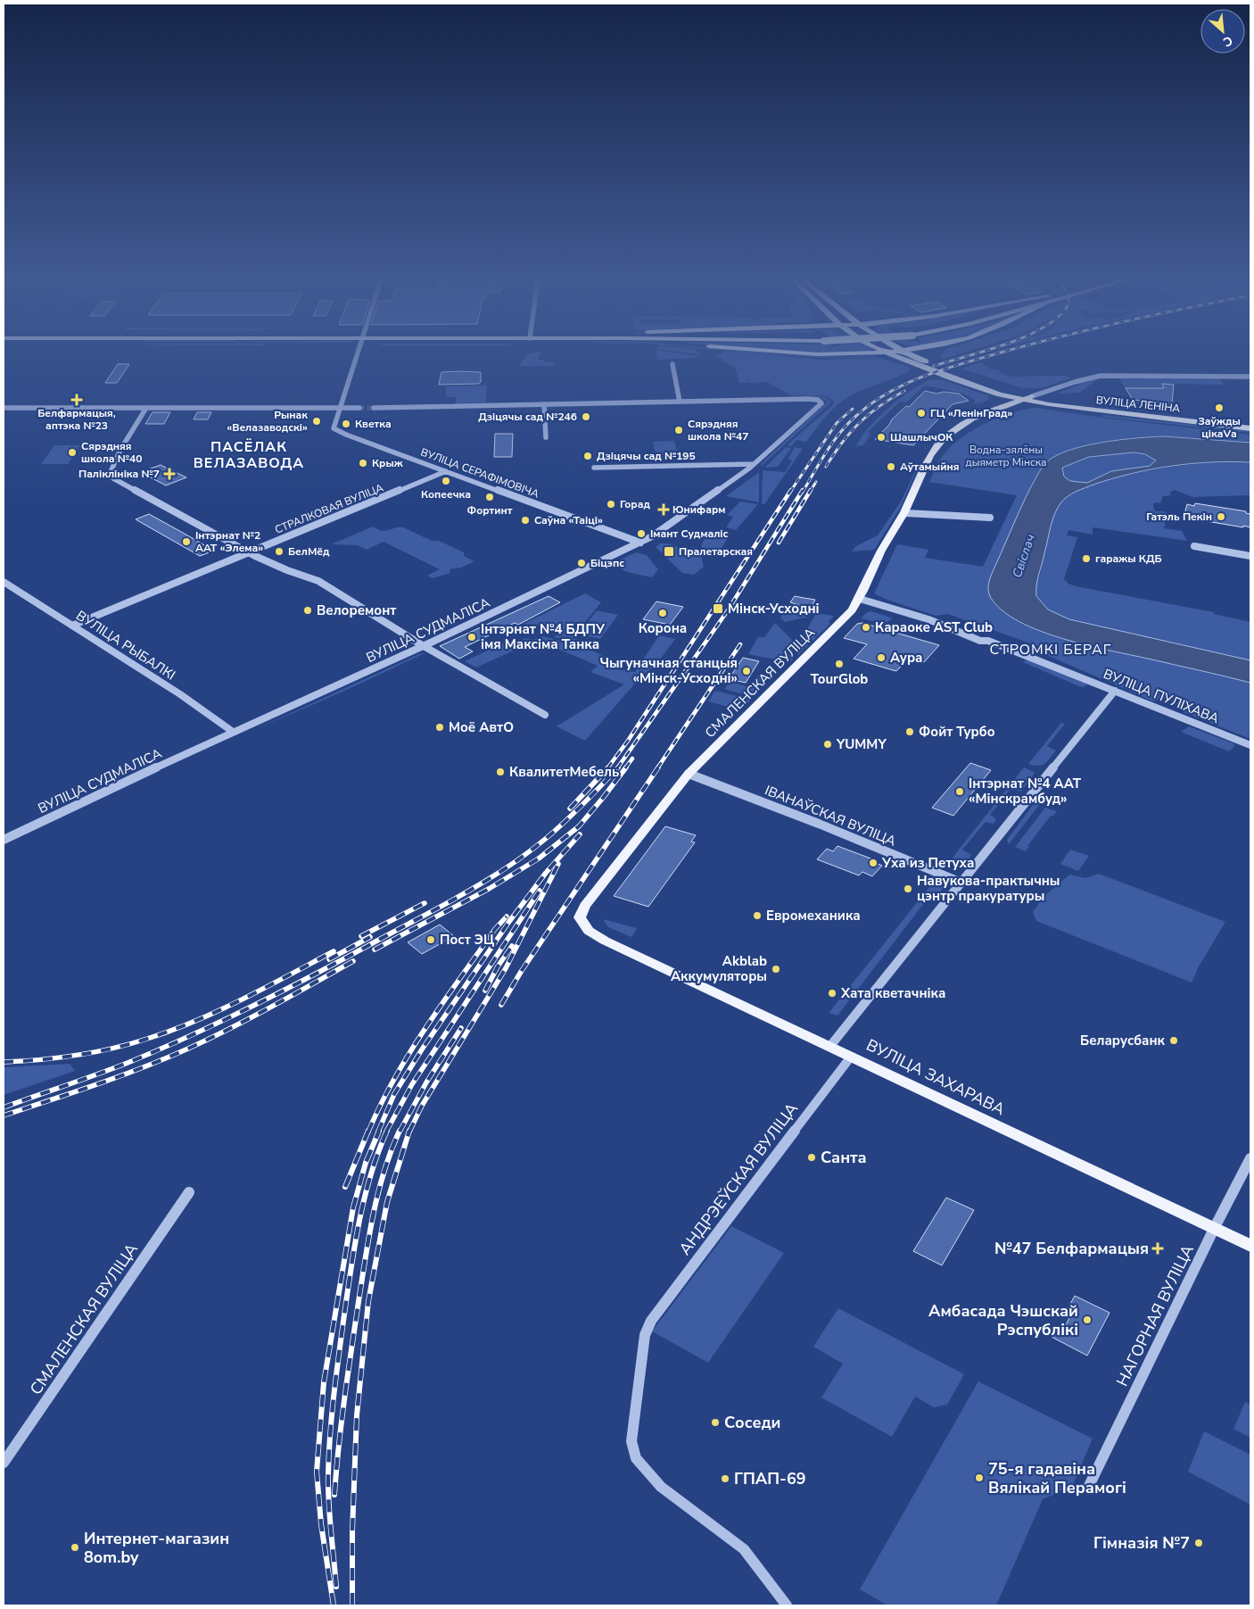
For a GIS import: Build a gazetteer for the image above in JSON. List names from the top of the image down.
{
  "streets": {
    "main road": ["ВУЛІЦА ЛЕНІНА", "СМАЛЕНСКАЯ ВУЛІЦА", "ВУЛІЦА ЗАХАРАВА"],
    "street": [
      "ВУЛІЦА СЕРАФІМОВІЧА",
      "СТРАЛКОВАЯ ВУЛІЦА",
      "ВУЛІЦА СУДМАЛІСА",
      "ВУЛІЦА РЫБАЛКІ",
      "ВУЛІЦА ПУЛІХАВА",
      "ІВАНАЎСКАЯ ВУЛІЦА",
      "АНДРЭЕЎСКАЯ ВУЛІЦА",
      "НАГОРНАЯ ВУЛІЦА"
    ]
  },
  "crossings": [
    ["ВУЛІЦА ЛЕНІНА", "СМАЛЕНСКАЯ ВУЛІЦА"],
    ["ВУЛІЦА СЕРАФІМОВІЧА", "СТРАЛКОВАЯ ВУЛІЦА"],
    ["ВУЛІЦА СЕРАФІМОВІЧА", "ВУЛІЦА СУДМАЛІСА"],
    ["СТРАЛКОВАЯ ВУЛІЦА", "ВУЛІЦА РЫБАЛКІ"],
    ["ВУЛІЦА СУДМАЛІСА", "ВУЛІЦА РЫБАЛКІ"],
    ["СМАЛЕНСКАЯ ВУЛІЦА", "ВУЛІЦА ПУЛІХАВА"],
    ["СМАЛЕНСКАЯ ВУЛІЦА", "ІВАНАЎСКАЯ ВУЛІЦА"],
    ["СМАЛЕНСКАЯ ВУЛІЦА", "ВУЛІЦА ЗАХАРАВА"],
    ["ВУЛІЦА ЗАХАРАВА", "АНДРЭЕЎСКАЯ ВУЛІЦА"],
    ["ВУЛІЦА ЗАХАРАВА", "НАГОРНАЯ ВУЛІЦА"]
  ],
  "districts": ["ПАСЁЛАК ВЕЛАЗАВОДА", "СТРОМКІ БЕРАГ"],
  "water": ["Свіслач"],
  "parks": ["Водна-зялёны дыяметр Мінска"],
  "places": {
    "health": [
      "Белфармацыя, аптэка №23",
      "Паліклініка №7",
      "Юнифарм",
      "№47 Белфармацыя"
    ],
    "other": [
      "Заўжды цікаVа",
      "ГЦ «ЛенінГрад»",
      "Дзіцячы сад №246",
      "Рынак «Велазаводскі»",
      "Кветка",
      "Сярэдняя школа №47",
      "ШашлычОК",
      "Сярэдняя школа №40",
      "Дзіцячы сад №195",
      "Крыж",
      "Аўтамыйня",
      "Копеечка",
      "Фортинт",
      "Горад",
      "Гатэль Пекін",
      "Саўна «Таіці»",
      "Імант Судмаліс",
      "Інтэрнат №2 ААТ «Элема»",
      "БелМёд",
      "гаражы КДБ",
      "Біцэпс",
      "Велоремонт",
      "Корона",
      "Караоке AST Club",
      "Інтэрнат №4 БДПУ імя Максіма Танка",
      "Аура",
      "TourGlob",
      "Чыгуначная станцыя «Мінск-Усходні»",
      "Моё АвтО",
      "Фойт Турбо",
      "YUMMY",
      "КвалитетМебель",
      "Інтэрнат №4 ААТ «Мінскрамбуд»",
      "Уха из Петуха",
      "Навукова-практычны цэнтр пракуратуры",
      "Евромеханика",
      "Пост ЭЦ",
      "Akblab Аккумуляторы",
      "Хата кветачніка",
      "Беларусбанк",
      "Санта",
      "Амбасада Чэшскай Рэспублікі",
      "Соседи",
      "75-я гадавіна Вялікай Перамогі",
      "ГПАП-69",
      "Гімназія №7",
      "Интернет-магазин 8om.by"
    ],
    "transit": ["Пралетарская", "Мінск-Усходні"]
  },
  "north": "bottom right"
}
